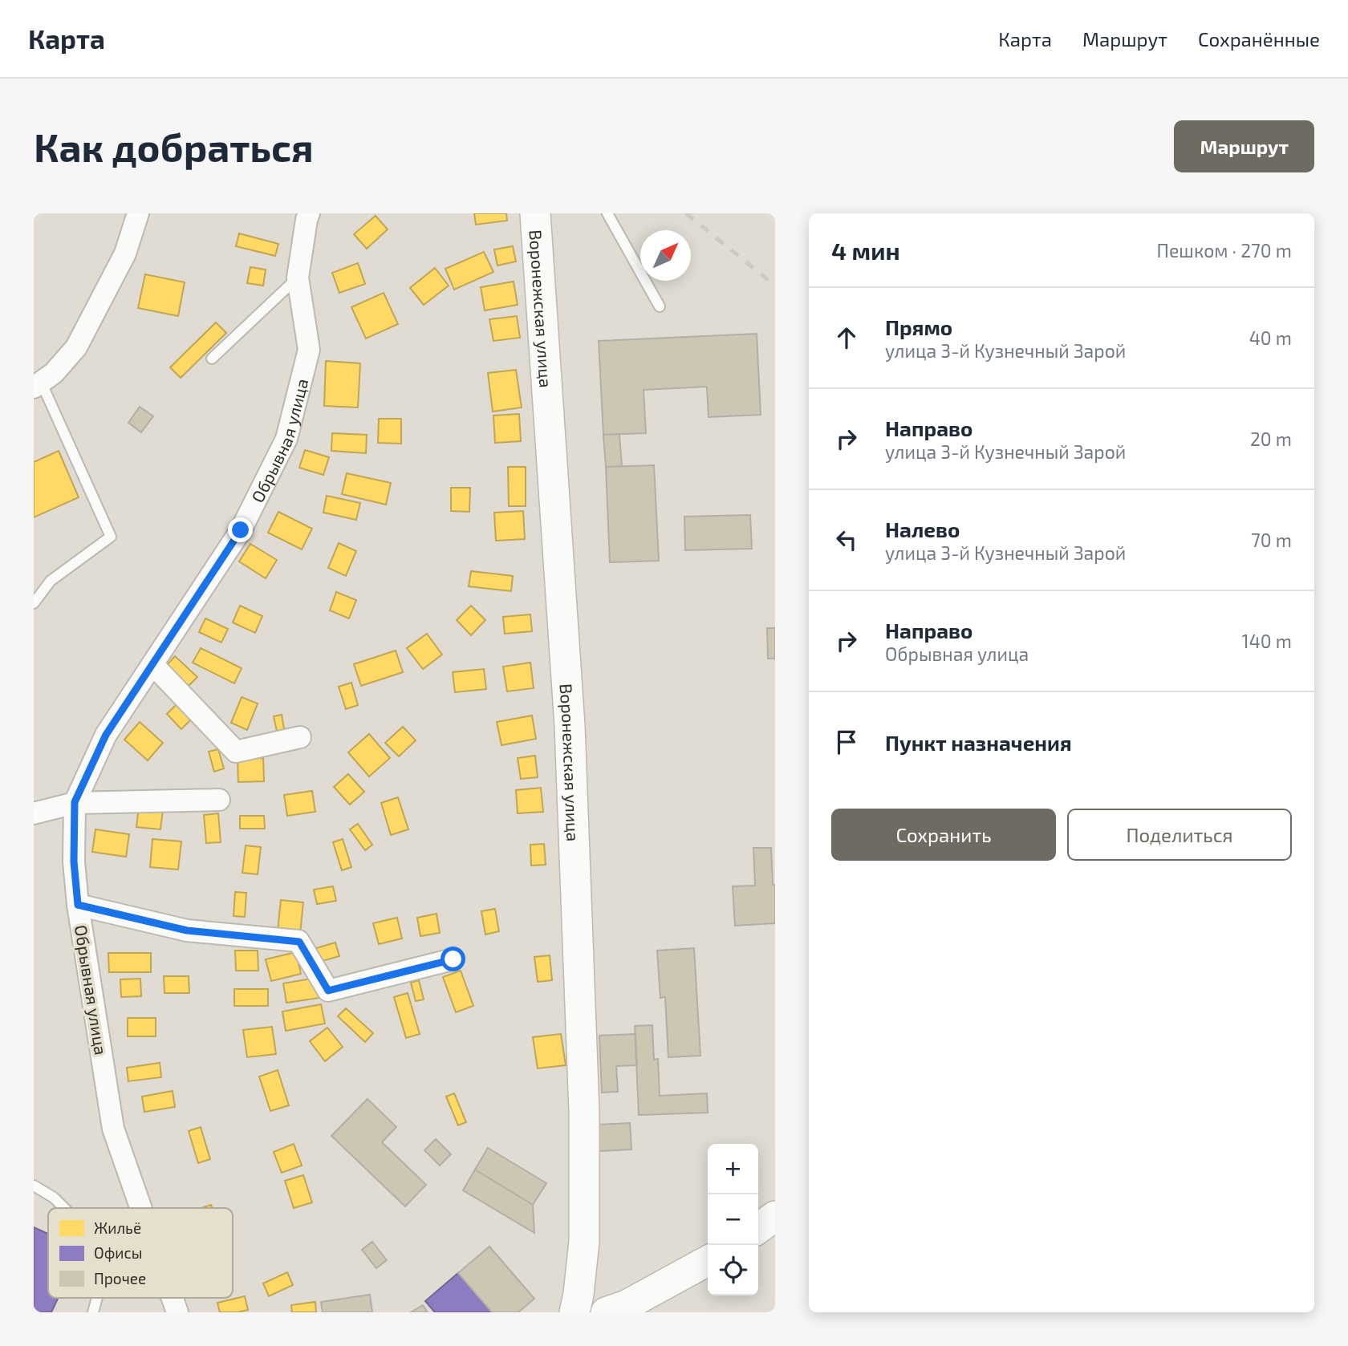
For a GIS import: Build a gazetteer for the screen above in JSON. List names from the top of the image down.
{
  "streets": {
    "street": ["Воронежская улица", "Обрывная улица"]
  },
  "legend": ["Жильё", "Офисы", "Прочее"],
  "north": "top right",
  "page": {
    "header": "Карта",
    "nav": ["Карта", "Маршрут", "Сохранённые"],
    "buttons": [
      "Маршрут",
      ["Сохранить", "Поделиться"]
    ],
    "title": "Как добраться",
    "heading": ["4 мин", "Пешком · 270 m"],
    "list": [
      ["Прямо", "улица 3-й Кузнечный Зарой", "40 m"],
      ["Направо", "улица 3-й Кузнечный Зарой", "20 m"],
      ["Налево", "улица 3-й Кузнечный Зарой", "70 m"],
      ["Направо", "Обрывная улица", "140 m"],
      "Пункт назначения"
    ],
    "map_buttons": ["+", "−"]
  }
}
